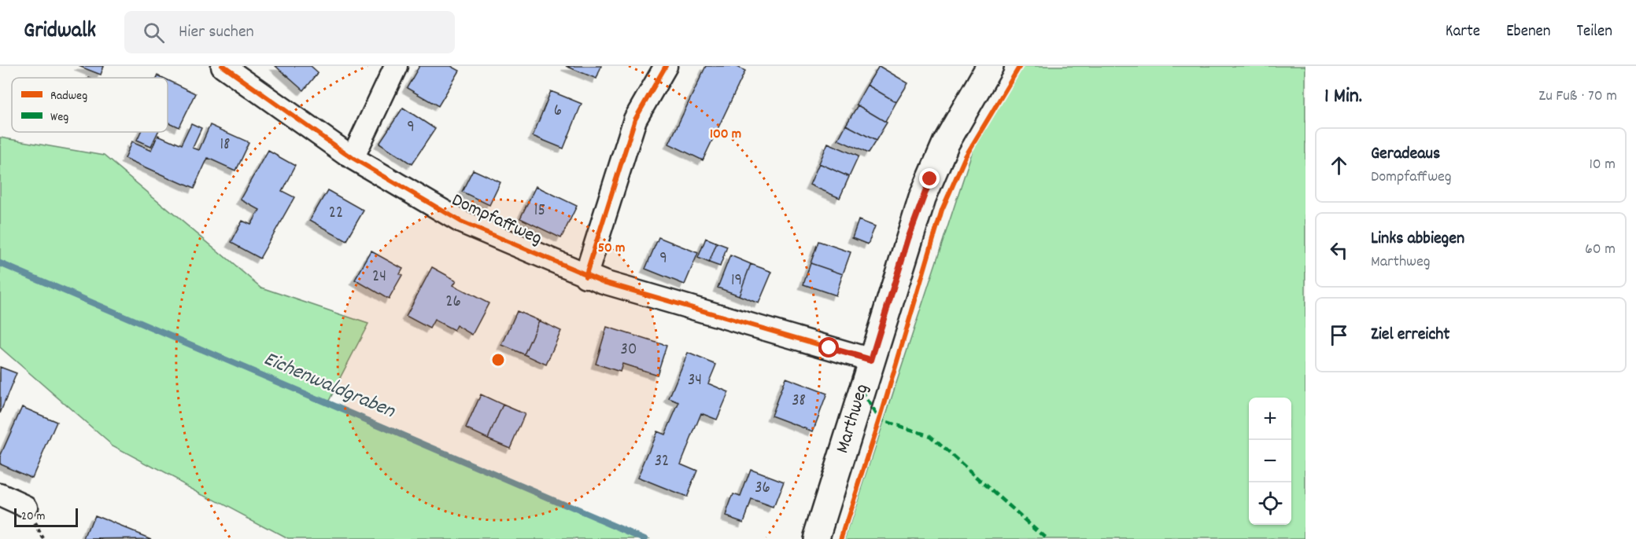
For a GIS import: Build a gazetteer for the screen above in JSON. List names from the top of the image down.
{
  "streets": {
    "main road": ["Marthweg"],
    "street": ["Dompfaffweg"]
  },
  "crossings": [
    ["Dompfaffweg", "Marthweg"]
  ],
  "water": ["Eichenwaldgraben"],
  "house_numbers": [
    "6",
    "9",
    "18",
    "15",
    "22",
    "9",
    "24",
    "19",
    "26",
    "30",
    "34",
    "38",
    "32",
    "36"
  ],
  "legend": ["Radweg", "Weg"],
  "scale_bar": "20 m",
  "page": {
    "header": "Gridwalk",
    "search": "Hier suchen",
    "nav": ["Karte", "Ebenen", "Teilen"],
    "heading": ["1 Min.", "Zu Fuß · 70 m"],
    "list": [
      ["Geradeaus", "Dompfaffweg", "10 m"],
      ["Links abbiegen", "Marthweg", "60 m"],
      "Ziel erreicht"
    ],
    "map_buttons": ["+", "−"],
    "scale": "20 m"
  },
  "rings": ["100 m", "50 m"]
}
